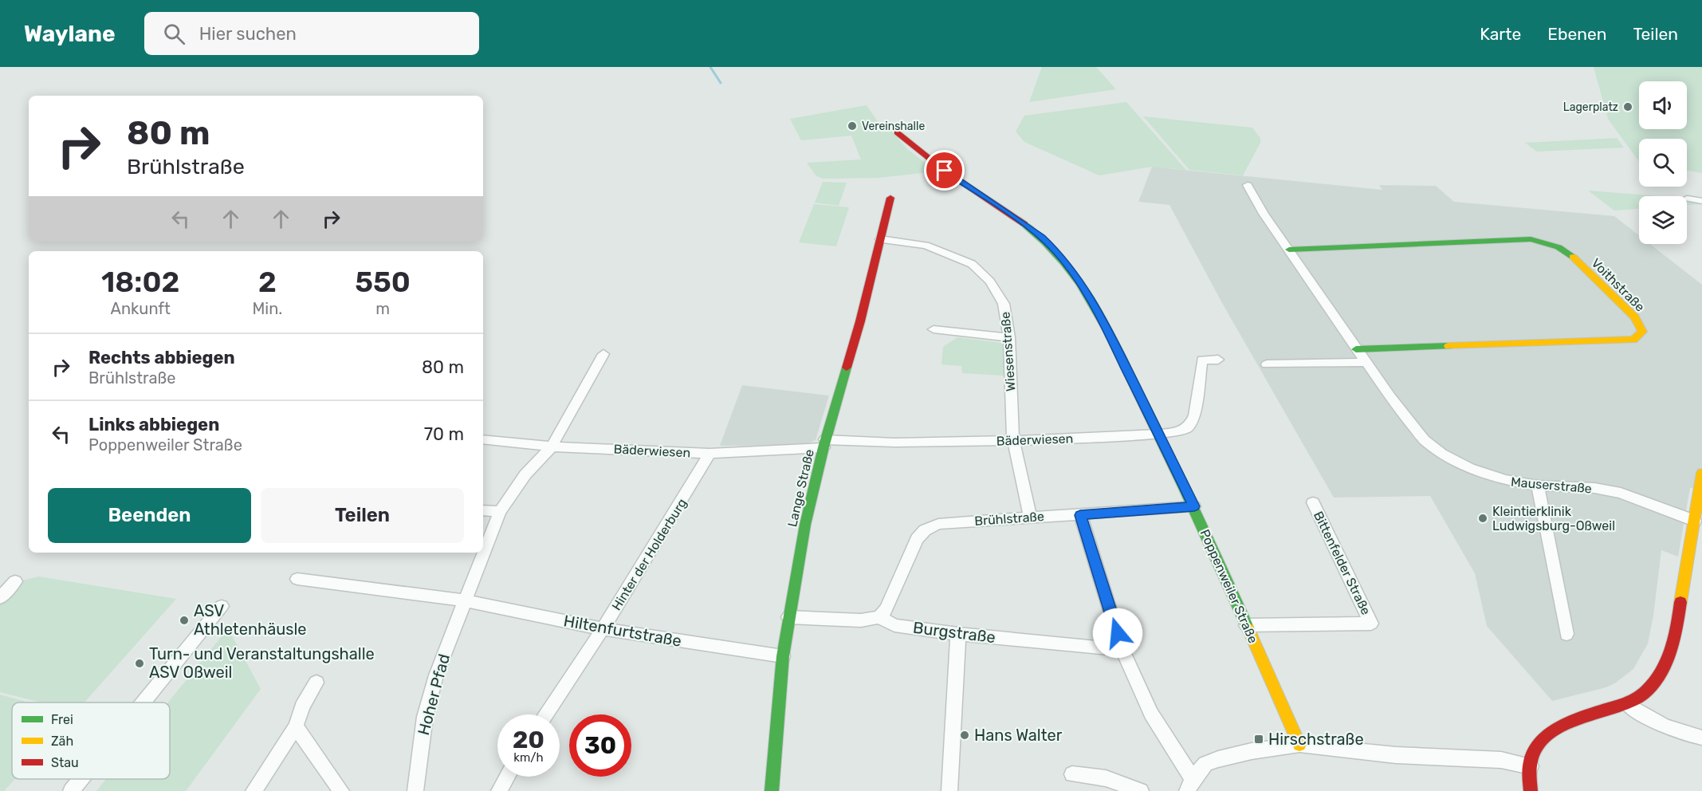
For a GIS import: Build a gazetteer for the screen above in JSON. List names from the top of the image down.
{
  "streets": {
    "street": [
      "Voithstraße",
      "Wiesenstraße",
      "Bäderwiesen",
      "Mauserstraße",
      "Lange Straße",
      "Brühlstraße",
      "Hinter der Holderburg",
      "Bittenfelder Straße",
      "Poppenweiler Straße",
      "Hiltenfurtstraße",
      "Burgstraße",
      "Hoher Pfad"
    ]
  },
  "crossings": [
    ["Voithstraße", "Mauserstraße"],
    ["Wiesenstraße", "Bäderwiesen"],
    ["Wiesenstraße", "Lange Straße"],
    ["Wiesenstraße", "Brühlstraße"],
    ["Bäderwiesen", "Lange Straße"],
    ["Bäderwiesen", "Hinter der Holderburg"],
    ["Bäderwiesen", "Poppenweiler Straße"],
    ["Bäderwiesen", "Hoher Pfad"],
    ["Lange Straße", "Hiltenfurtstraße"],
    ["Lange Straße", "Burgstraße"],
    ["Brühlstraße", "Poppenweiler Straße"],
    ["Brühlstraße", "Burgstraße"],
    ["Hinter der Holderburg", "Hiltenfurtstraße"],
    ["Bittenfelder Straße", "Poppenweiler Straße"],
    ["Hiltenfurtstraße", "Hoher Pfad"]
  ],
  "places": {
    "other": [
      "Lagerplatz",
      "Vereinshalle",
      "Kleintierklinik Ludwigsburg-Oßweil",
      "ASV Athletenhäusle",
      "Turn- und Veranstaltungshalle ASV Oßweil",
      "Hans Walter"
    ],
    "transit": ["Hirschstraße"]
  },
  "legend": ["Frei", "Zäh", "Stau"],
  "page": {
    "header": "Waylane",
    "search": "Hier suchen",
    "nav": ["Karte", "Ebenen", "Teilen"],
    "turn": ["80 m", "Brühlstraße"],
    "eta": [
      "18:02",
      "Ankunft",
      "2",
      "Min.",
      "550",
      "m"
    ],
    "list": [
      {
        "name": "Rechts abbiegen",
        "note": "Brühlstraße",
        "value": "80 m"
      },
      {
        "name": "Links abbiegen",
        "note": "Poppenweiler Straße",
        "value": "70 m"
      }
    ],
    "buttons": ["Beenden", "Teilen"],
    "speed": "20 km/h",
    "limit": "30"
  }
}
